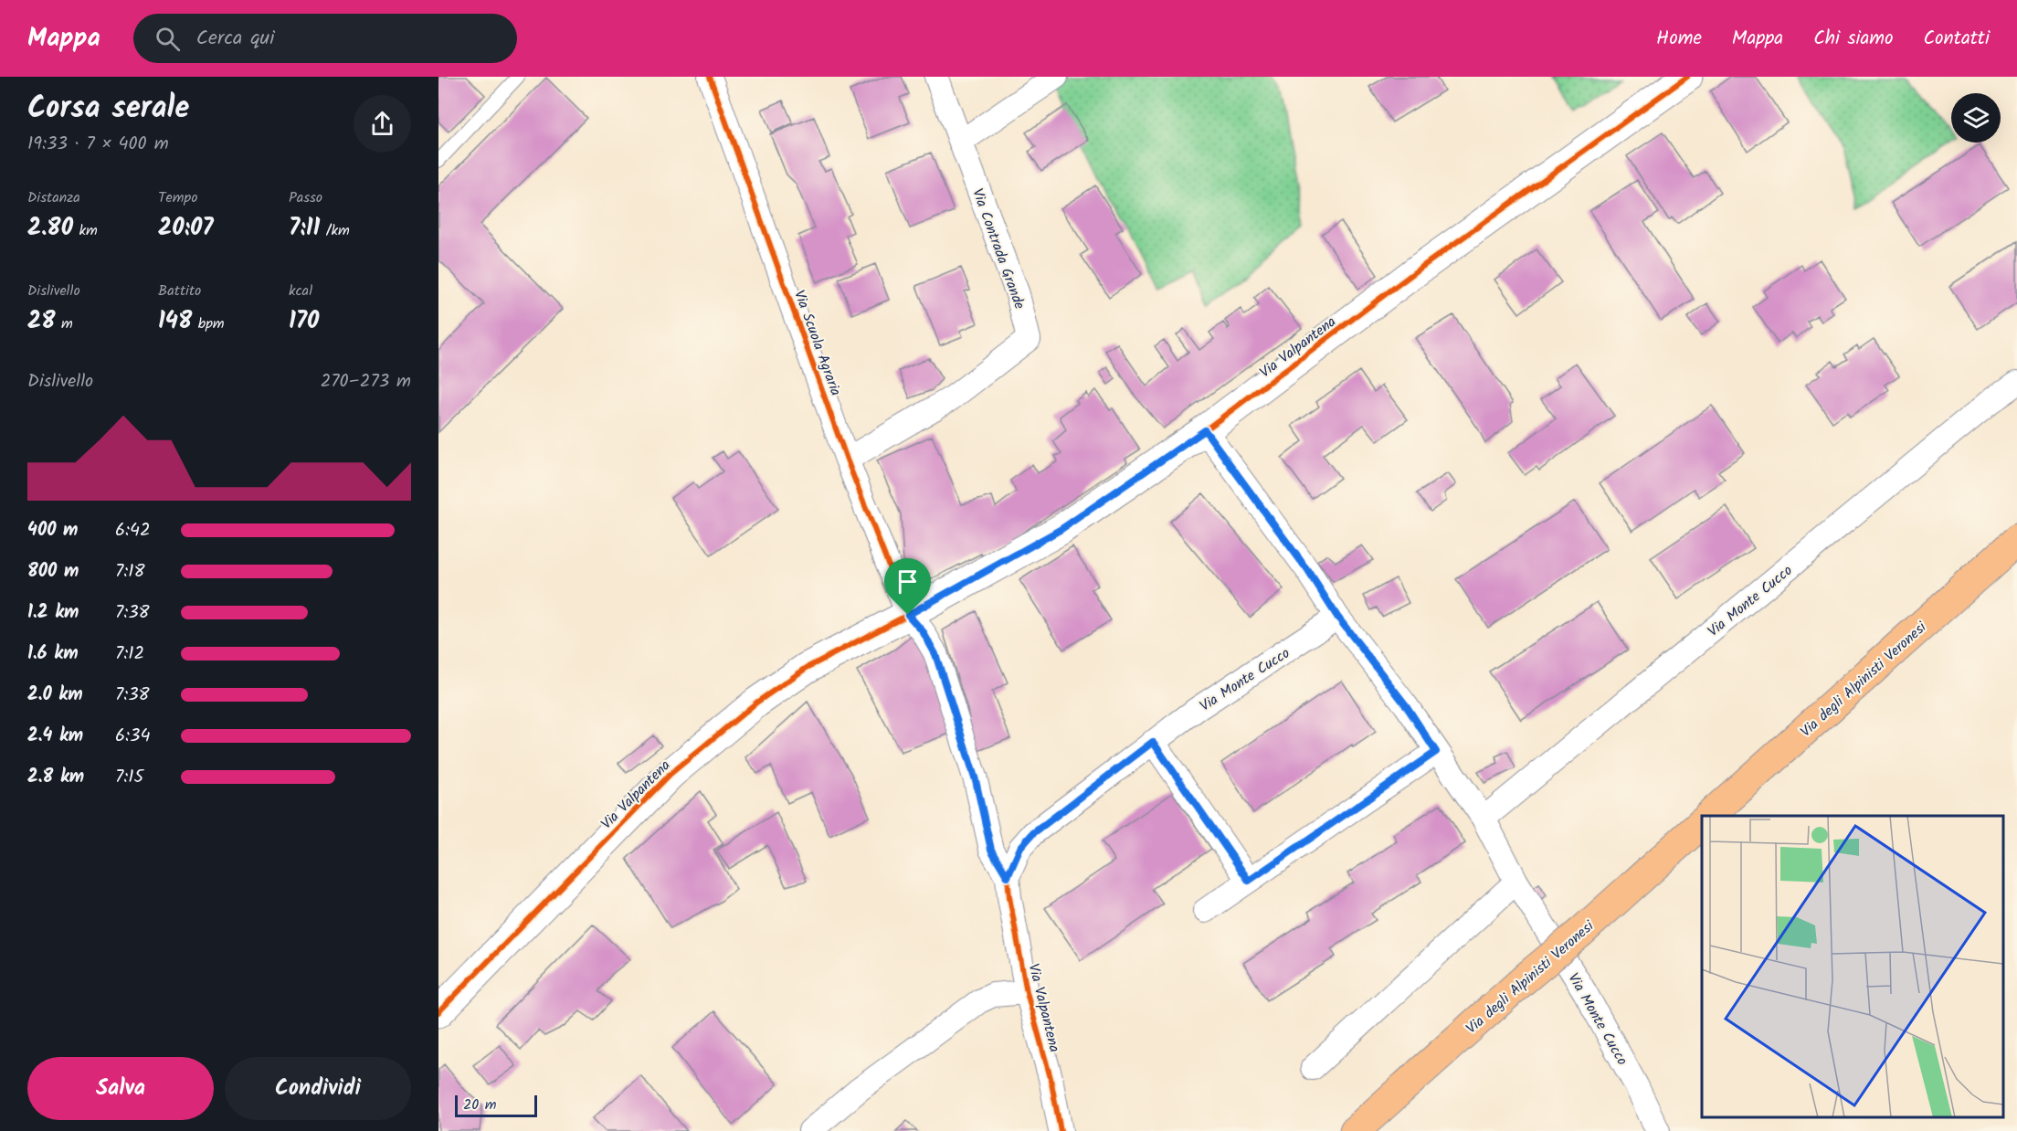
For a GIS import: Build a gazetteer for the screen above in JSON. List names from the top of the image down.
{
  "streets": {
    "highway": ["Via degli Alpinisti Veronesi"],
    "street": [
      "Via Contrada Grande",
      "Via Scuola Agraria",
      "Via Valpantena",
      "Via Monte Cucco"
    ]
  },
  "crossings": [
    ["Via Contrada Grande", "Via Scuola Agraria"],
    ["Via Scuola Agraria", "Via Valpantena"],
    ["Via Valpantena", "Via Monte Cucco"]
  ],
  "scale_bar": "20 m",
  "page": {
    "header": "Mappa",
    "search": "Cerca qui",
    "nav": [
      "Home",
      "Mappa",
      "Chi siamo",
      "Contatti"
    ],
    "heading": ["Corsa serale", "19:33 · 7 × 400 m"],
    "stats": [
      ["Distanza", "2.80 km"],
      ["Tempo", "20:07"],
      ["Passo", "7:11 /km"],
      ["Dislivello", "28 m"],
      ["Battito", "148 bpm"],
      ["kcal", "170"]
    ],
    "chart": ["Dislivello", "270–273 m"],
    "list": [
      {
        "name": "400 m",
        "note": "6:42"
      },
      {
        "name": "800 m",
        "note": "7:18"
      },
      {
        "name": "1.2 km",
        "note": "7:38"
      },
      {
        "name": "1.6 km",
        "note": "7:12"
      },
      {
        "name": "2.0 km",
        "note": "7:38"
      },
      {
        "name": "2.4 km",
        "note": "6:34"
      },
      {
        "name": "2.8 km",
        "note": "7:15"
      }
    ],
    "buttons": ["Salva", "Condividi"],
    "scale": "20 m"
  }
}
